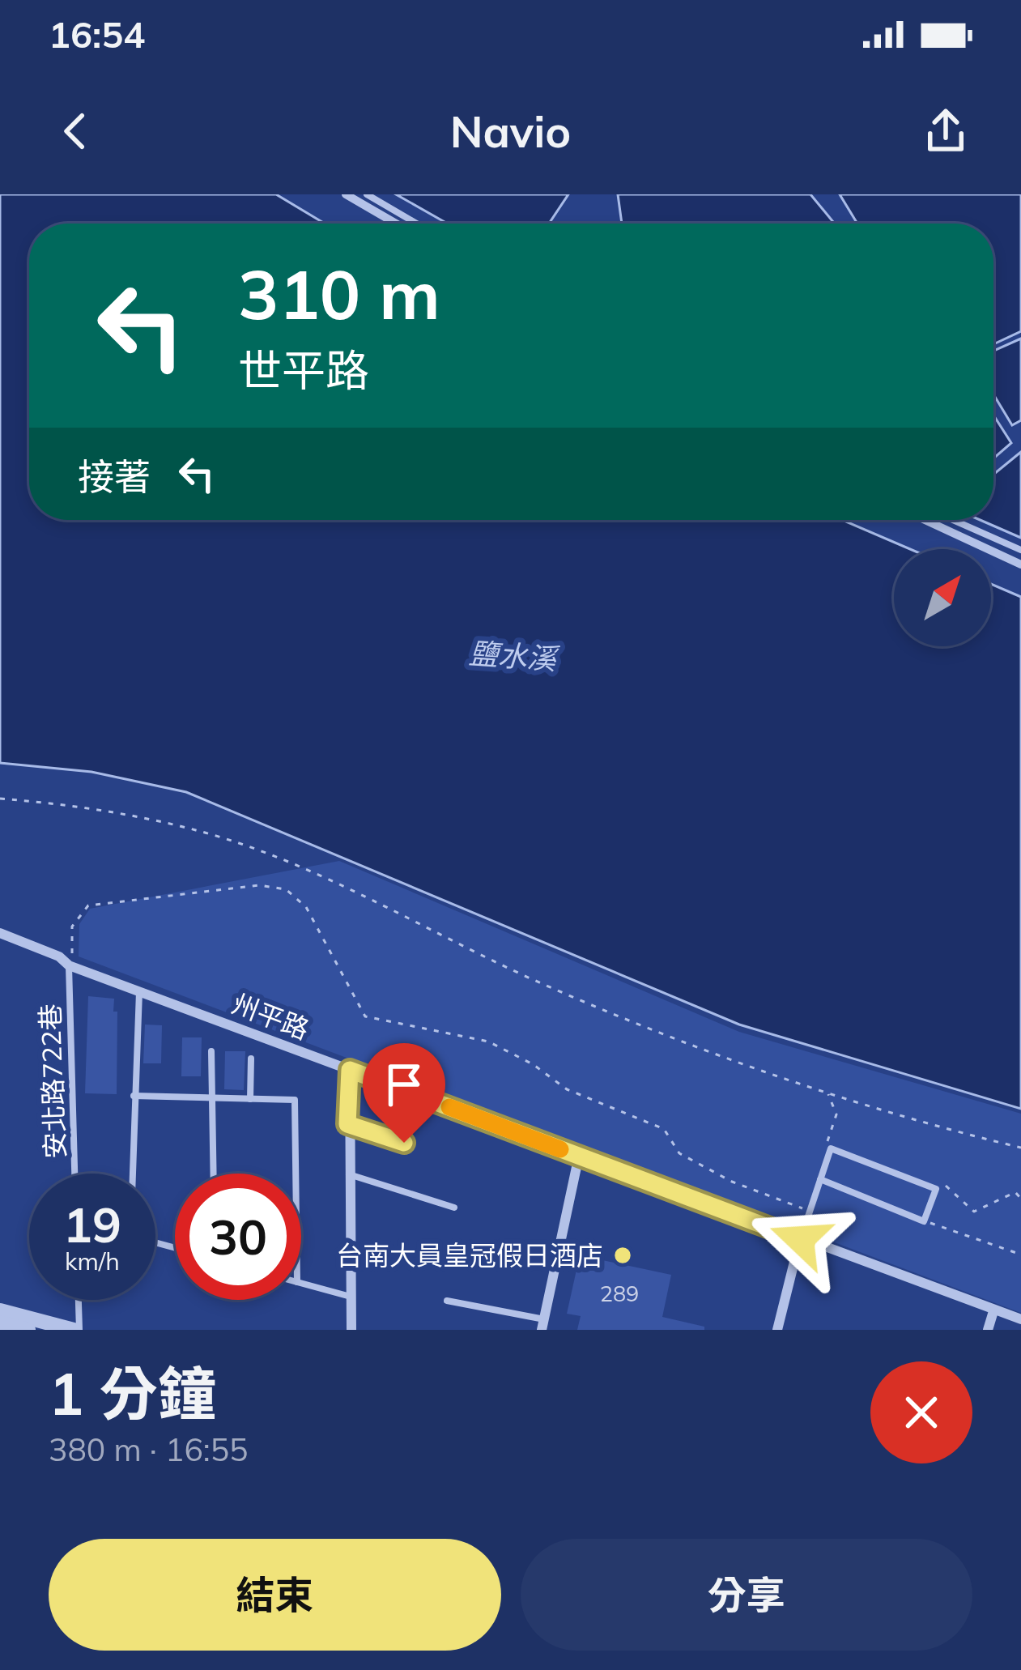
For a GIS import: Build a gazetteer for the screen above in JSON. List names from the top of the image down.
{
  "streets": {
    "street": ["州平路"],
    "lane": ["安北路722巷"]
  },
  "crossings": [
    ["州平路", "安北路722巷"]
  ],
  "water": ["鹽水溪"],
  "places": ["台南大員皇冠假日酒店"],
  "house_numbers": ["289"],
  "north": "top right",
  "page": {
    "status": "16:54",
    "header": "Navio",
    "turn": ["310 m", "世平路"],
    "then": "接著",
    "speed": "19 km/h",
    "limit": "30",
    "heading": ["1 分鐘", "380 m · 16:55"],
    "buttons": ["結束", "分享"]
  }
}
